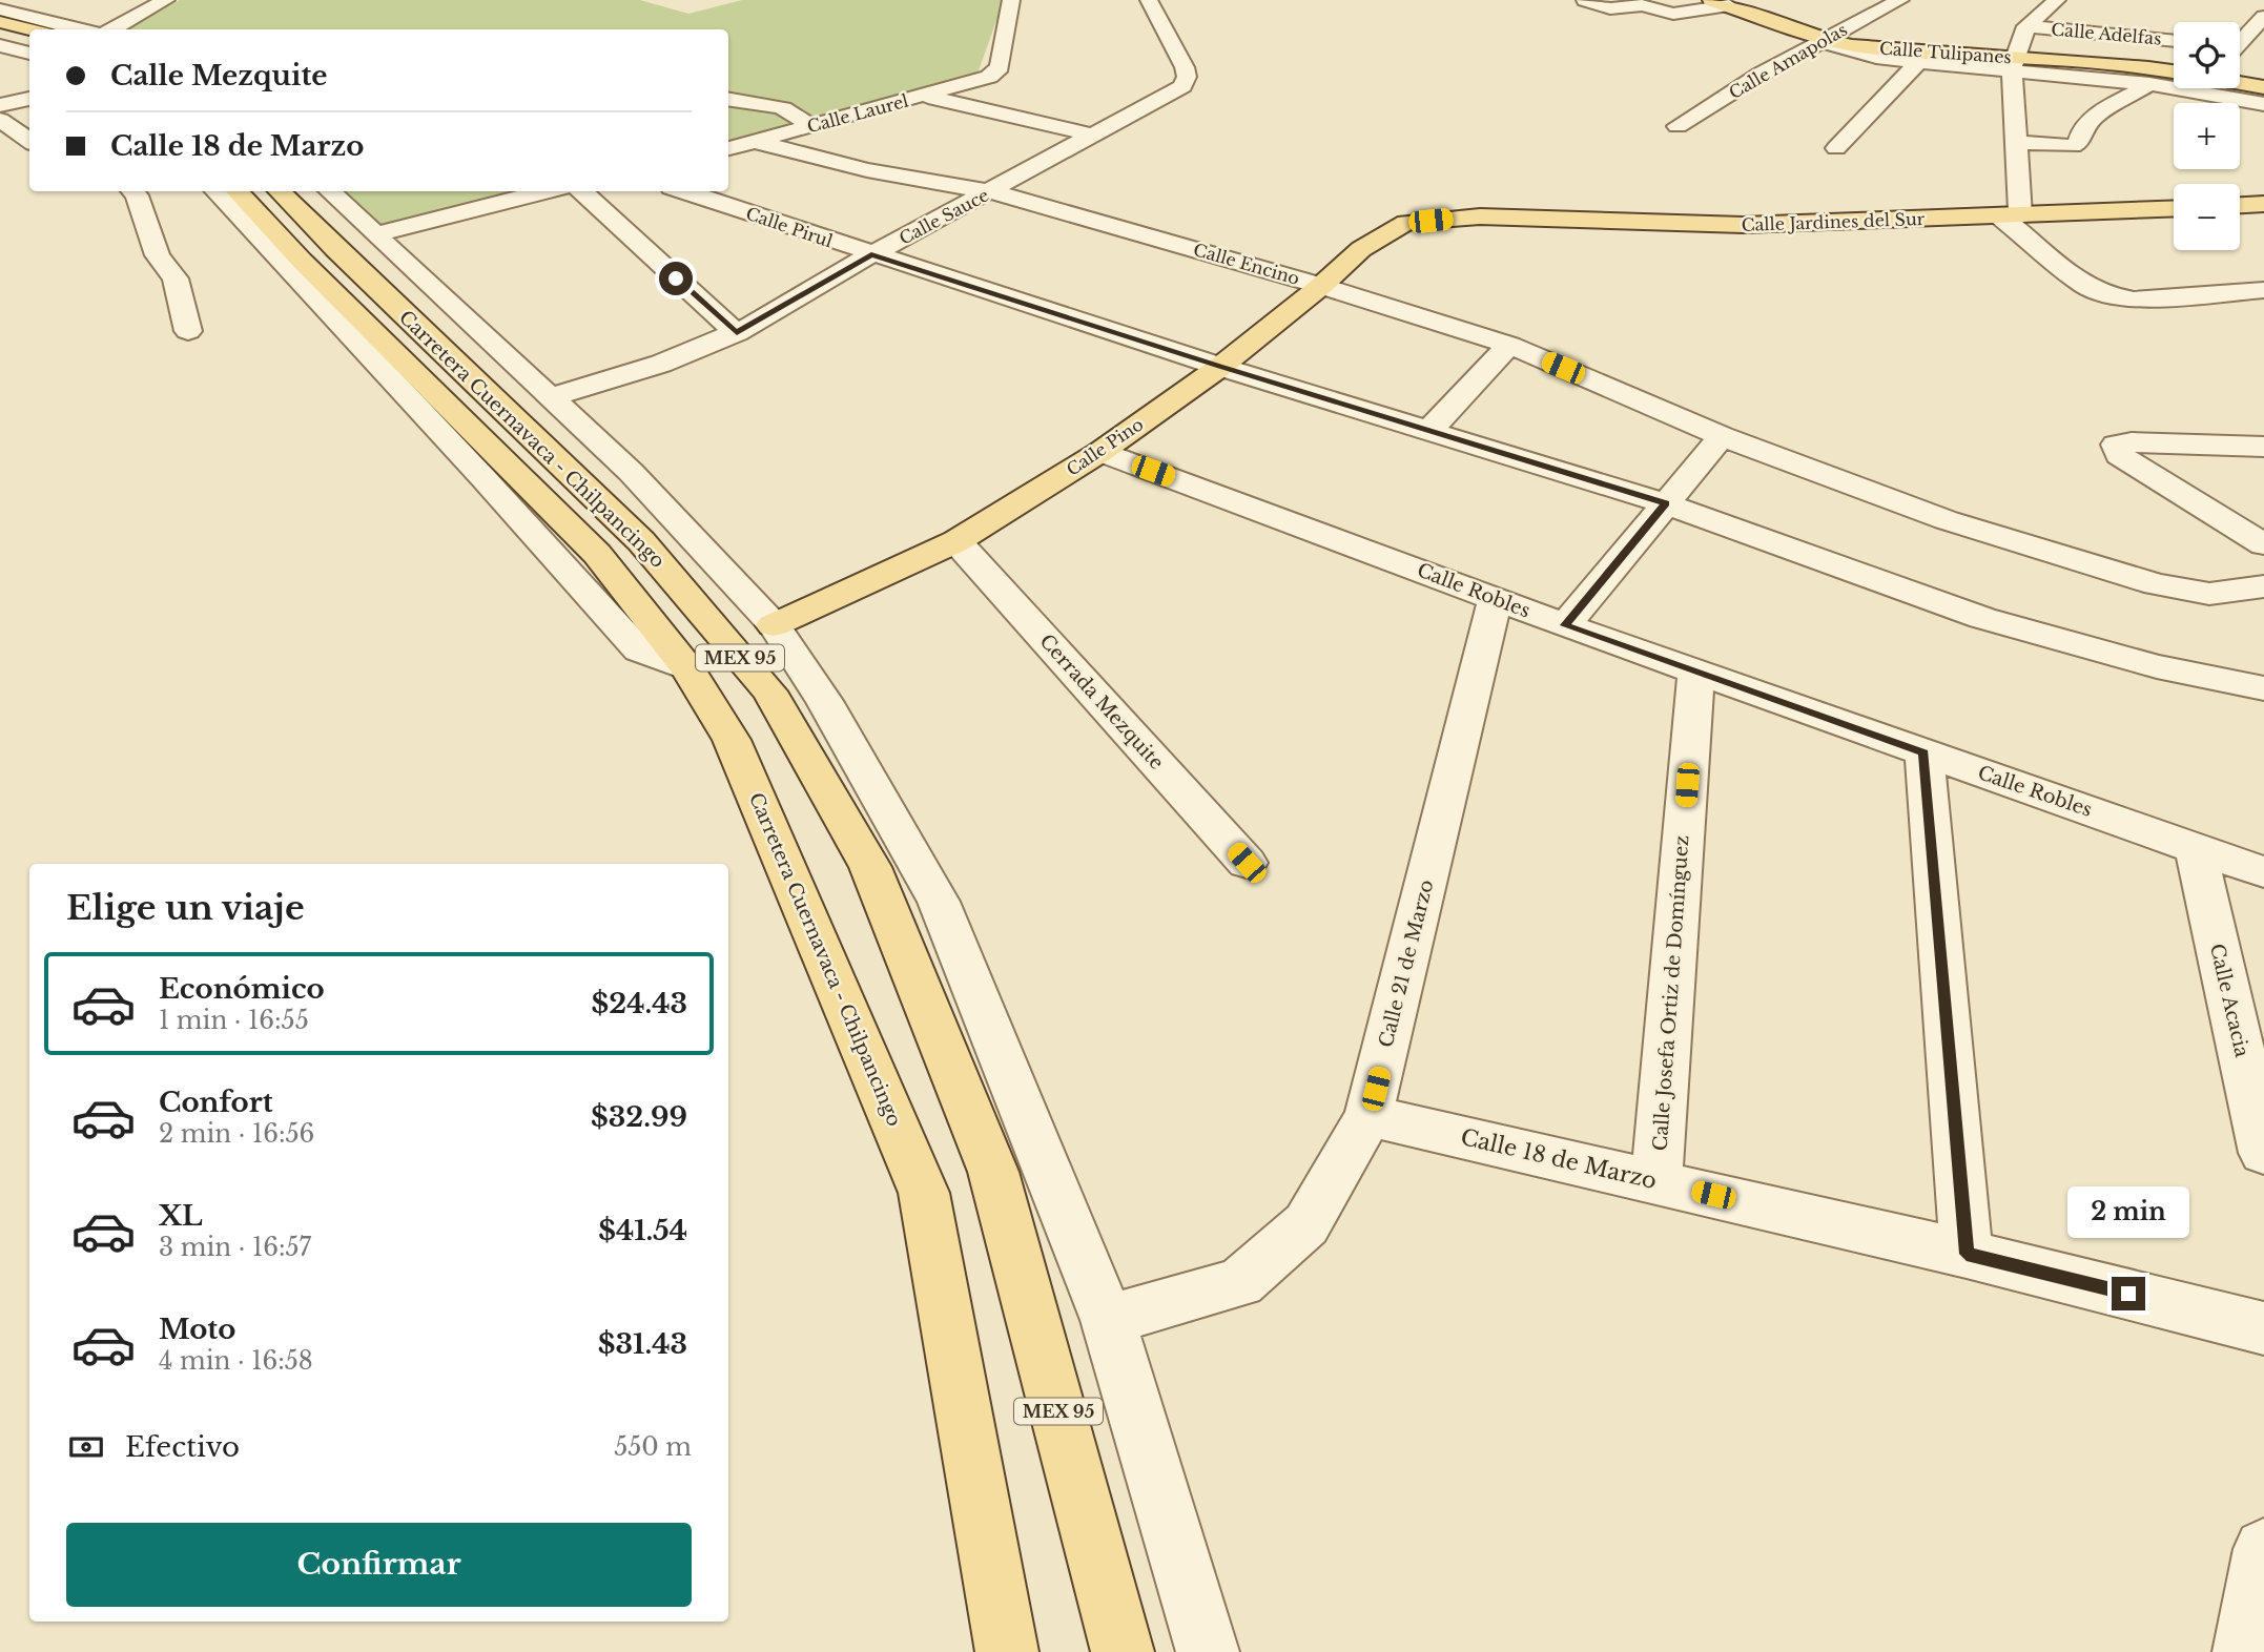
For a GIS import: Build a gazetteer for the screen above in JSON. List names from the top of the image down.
{
  "streets": {
    "main road": [
      "Calle Tulipanes",
      "Calle Jardines del Sur",
      "Carretera Cuernavaca - Chilpancingo",
      "Calle Pino",
      "MEX 95"
    ],
    "street": [
      "Calle Adelfas",
      "Calle Amapolas",
      "Calle Laurel",
      "Calle Sauce",
      "Calle Pirul",
      "Calle Encino",
      "Calle Robles",
      "Cerrada Mezquite",
      "Calle 21 de Marzo",
      "Calle Josefa Ortiz de Domínguez",
      "Calle Acacia",
      "Calle 18 de Marzo"
    ]
  },
  "crossings": [
    ["Calle Tulipanes", "Calle Amapolas"],
    ["Calle Laurel", "Calle Encino"],
    ["Calle Sauce", "Calle Pirul"],
    ["Calle Sauce", "Calle Encino"],
    ["Calle Jardines del Sur", "Calle Pino"],
    ["Calle Pirul", "Calle Pino"],
    ["Calle Encino", "Calle Pino"],
    ["Calle Pino", "Calle Robles"],
    ["Calle Pino", "Cerrada Mezquite"],
    ["Calle Robles", "Calle 21 de Marzo"],
    ["Calle Robles", "Calle Josefa Ortiz de Domínguez"],
    ["Calle Robles", "Calle Acacia"],
    ["Calle 21 de Marzo", "Calle 18 de Marzo"],
    ["Calle Josefa Ortiz de Domínguez", "Calle 18 de Marzo"]
  ],
  "page": {
    "map_buttons": ["+", "−"],
    "banner": ["Calle Mezquite", "Calle 18 de Marzo"],
    "heading": "Elige un viaje",
    "list": [
      {
        "name": "Económico",
        "note": "1 min · 16:55",
        "value": "$24.43"
      },
      {
        "name": "Confort",
        "note": "2 min · 16:56",
        "value": "$32.99"
      },
      {
        "name": "XL",
        "note": "3 min · 16:57",
        "value": "$41.54"
      },
      {
        "name": "Moto",
        "note": "4 min · 16:58",
        "value": "$31.43"
      }
    ],
    "bubble": "2 min",
    "pay": ["Efectivo", "550 m"],
    "buttons": "Confirmar"
  }
}
